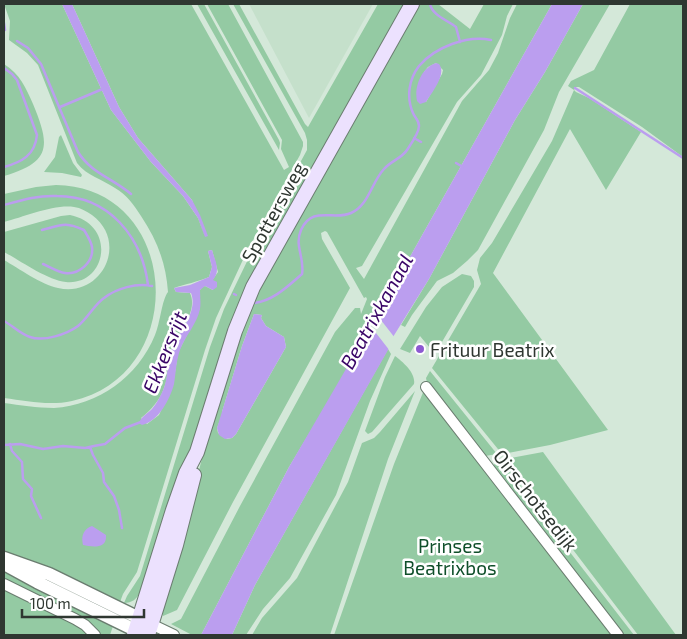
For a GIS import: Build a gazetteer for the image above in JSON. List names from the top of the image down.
{
  "streets": {
    "main road": ["Spottersweg"],
    "street": ["Oirschotsedijk"]
  },
  "water": ["Beatrixkanaal", "Ekkersrijt"],
  "parks": ["Prinses Beatrixbos"],
  "places": ["Frituur Beatrix"],
  "scale_bar": "100 m"
}
